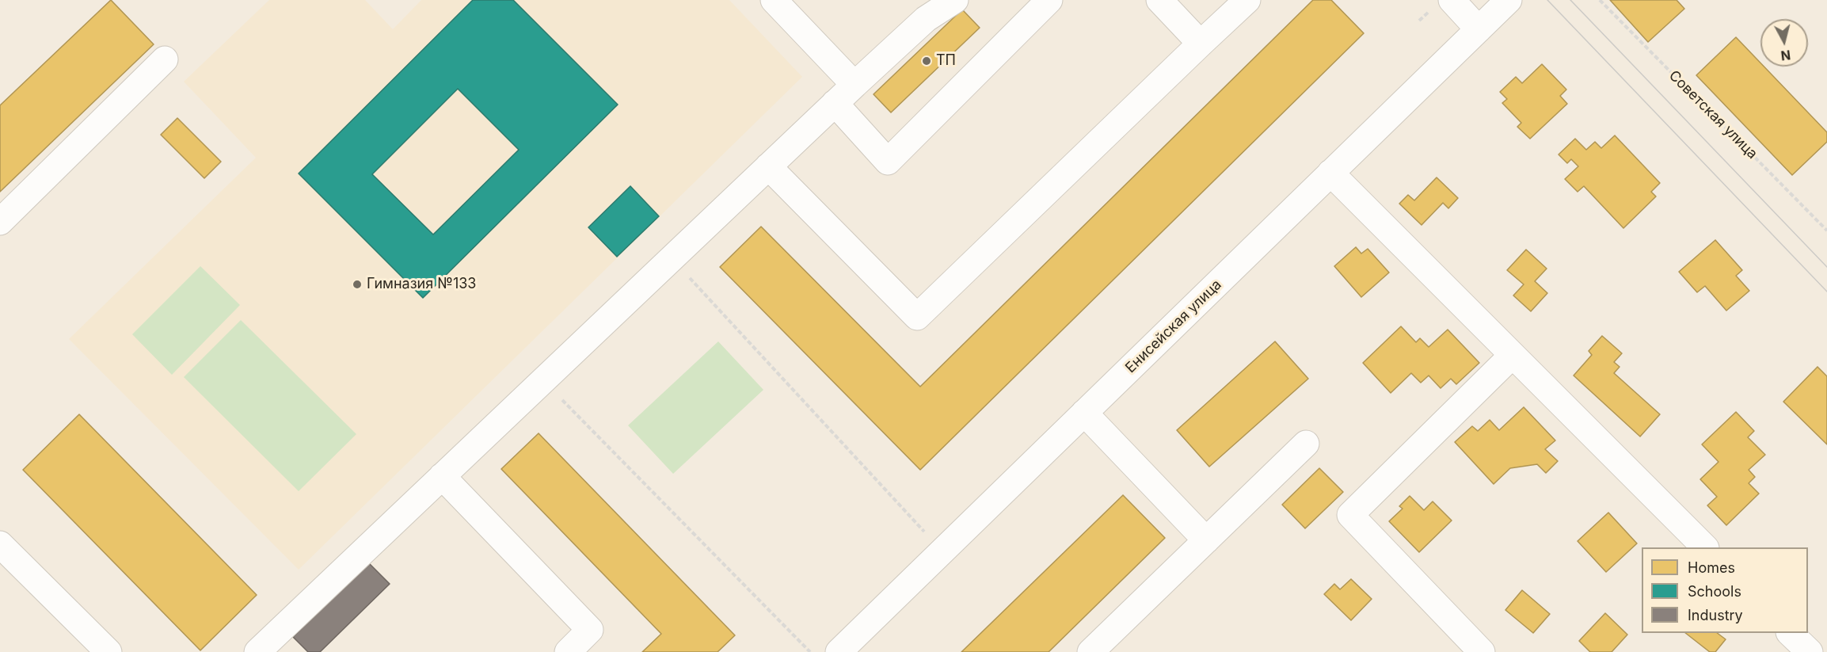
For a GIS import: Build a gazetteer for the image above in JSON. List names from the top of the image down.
{
  "streets": {
    "street": ["Енисейская улица"],
    "path": ["Советская улица"]
  },
  "places": ["ТП", "Гимназия №133"],
  "legend": ["Homes", "Schools", "Industry"],
  "north": "bottom"
}
